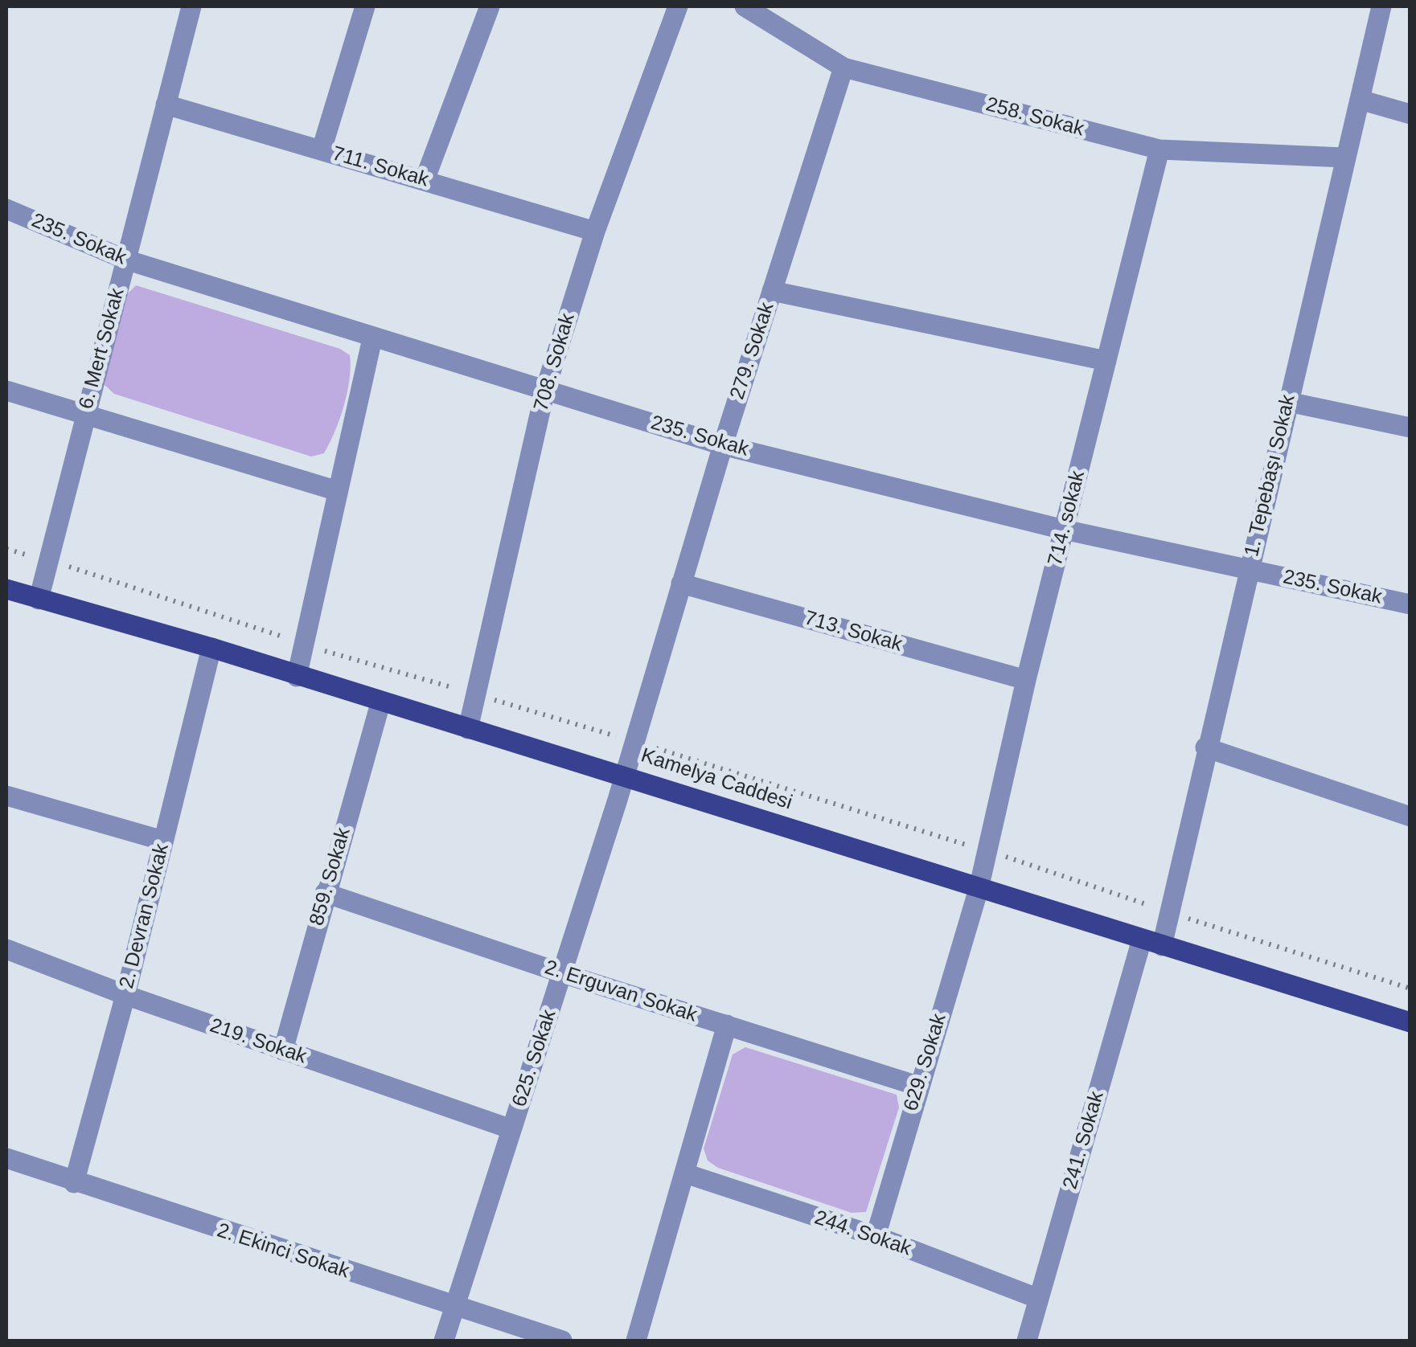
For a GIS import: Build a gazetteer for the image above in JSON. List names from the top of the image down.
{
  "streets": {
    "main road": ["Kamelya Caddesi"],
    "street": [
      "258. Sokak",
      "711. Sokak",
      "235. Sokak",
      "6. Mert Sokak",
      "279. Sokak",
      "708. Sokak",
      "1. Tepebaşı Sokak",
      "714. sokak",
      "713. Sokak",
      "859. Sokak",
      "2. Devran Sokak",
      "2. Erguvan Sokak",
      "219. Sokak",
      "625. Sokak",
      "629. Sokak",
      "241. Sokak",
      "244. Sokak",
      "2. Ekinci Sokak"
    ]
  },
  "crossings": [
    ["258. Sokak", "279. Sokak"],
    ["258. Sokak", "1. Tepebaşı Sokak"],
    ["258. Sokak", "714. sokak"],
    ["711. Sokak", "6. Mert Sokak"],
    ["711. Sokak", "708. Sokak"],
    ["235. Sokak", "6. Mert Sokak"],
    ["235. Sokak", "279. Sokak"],
    ["235. Sokak", "708. Sokak"],
    ["235. Sokak", "1. Tepebaşı Sokak"],
    ["235. Sokak", "714. sokak"],
    ["6. Mert Sokak", "Kamelya Caddesi"],
    ["279. Sokak", "713. Sokak"],
    ["279. Sokak", "Kamelya Caddesi"],
    ["279. Sokak", "625. Sokak"],
    ["708. Sokak", "Kamelya Caddesi"],
    ["1. Tepebaşı Sokak", "Kamelya Caddesi"],
    ["714. sokak", "713. Sokak"],
    ["714. sokak", "Kamelya Caddesi"],
    ["714. sokak", "629. Sokak"],
    ["Kamelya Caddesi", "859. Sokak"],
    ["Kamelya Caddesi", "2. Devran Sokak"],
    ["Kamelya Caddesi", "625. Sokak"],
    ["Kamelya Caddesi", "629. Sokak"],
    ["Kamelya Caddesi", "241. Sokak"],
    ["859. Sokak", "2. Erguvan Sokak"],
    ["859. Sokak", "219. Sokak"],
    ["2. Devran Sokak", "219. Sokak"],
    ["2. Devran Sokak", "2. Ekinci Sokak"],
    ["2. Erguvan Sokak", "625. Sokak"],
    ["2. Erguvan Sokak", "629. Sokak"],
    ["219. Sokak", "625. Sokak"],
    ["625. Sokak", "2. Ekinci Sokak"],
    ["629. Sokak", "244. Sokak"],
    ["241. Sokak", "244. Sokak"]
  ]
}
